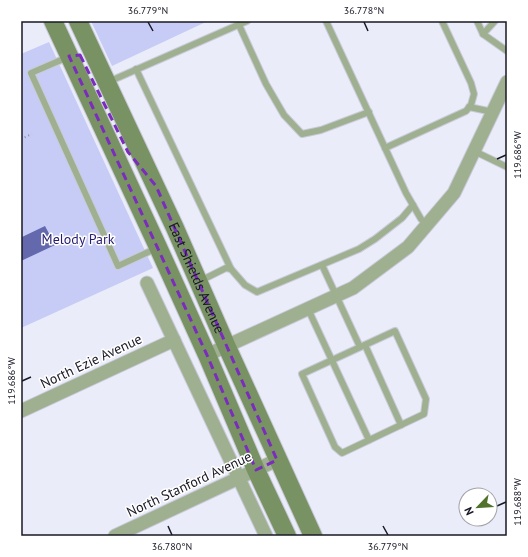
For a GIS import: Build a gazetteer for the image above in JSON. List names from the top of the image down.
{
  "streets": {
    "main road": ["East Shields Avenue"],
    "street": ["North Ezie Avenue", "North Stanford Avenue"]
  },
  "crossings": [
    ["East Shields Avenue", "North Stanford Avenue"]
  ],
  "parks": ["Melody Park"],
  "north": "bottom left",
  "coordinates": [
    "36.779°N",
    "36.778°N",
    "119.686°W",
    "119.688°W",
    "36.780°N"
  ]
}
